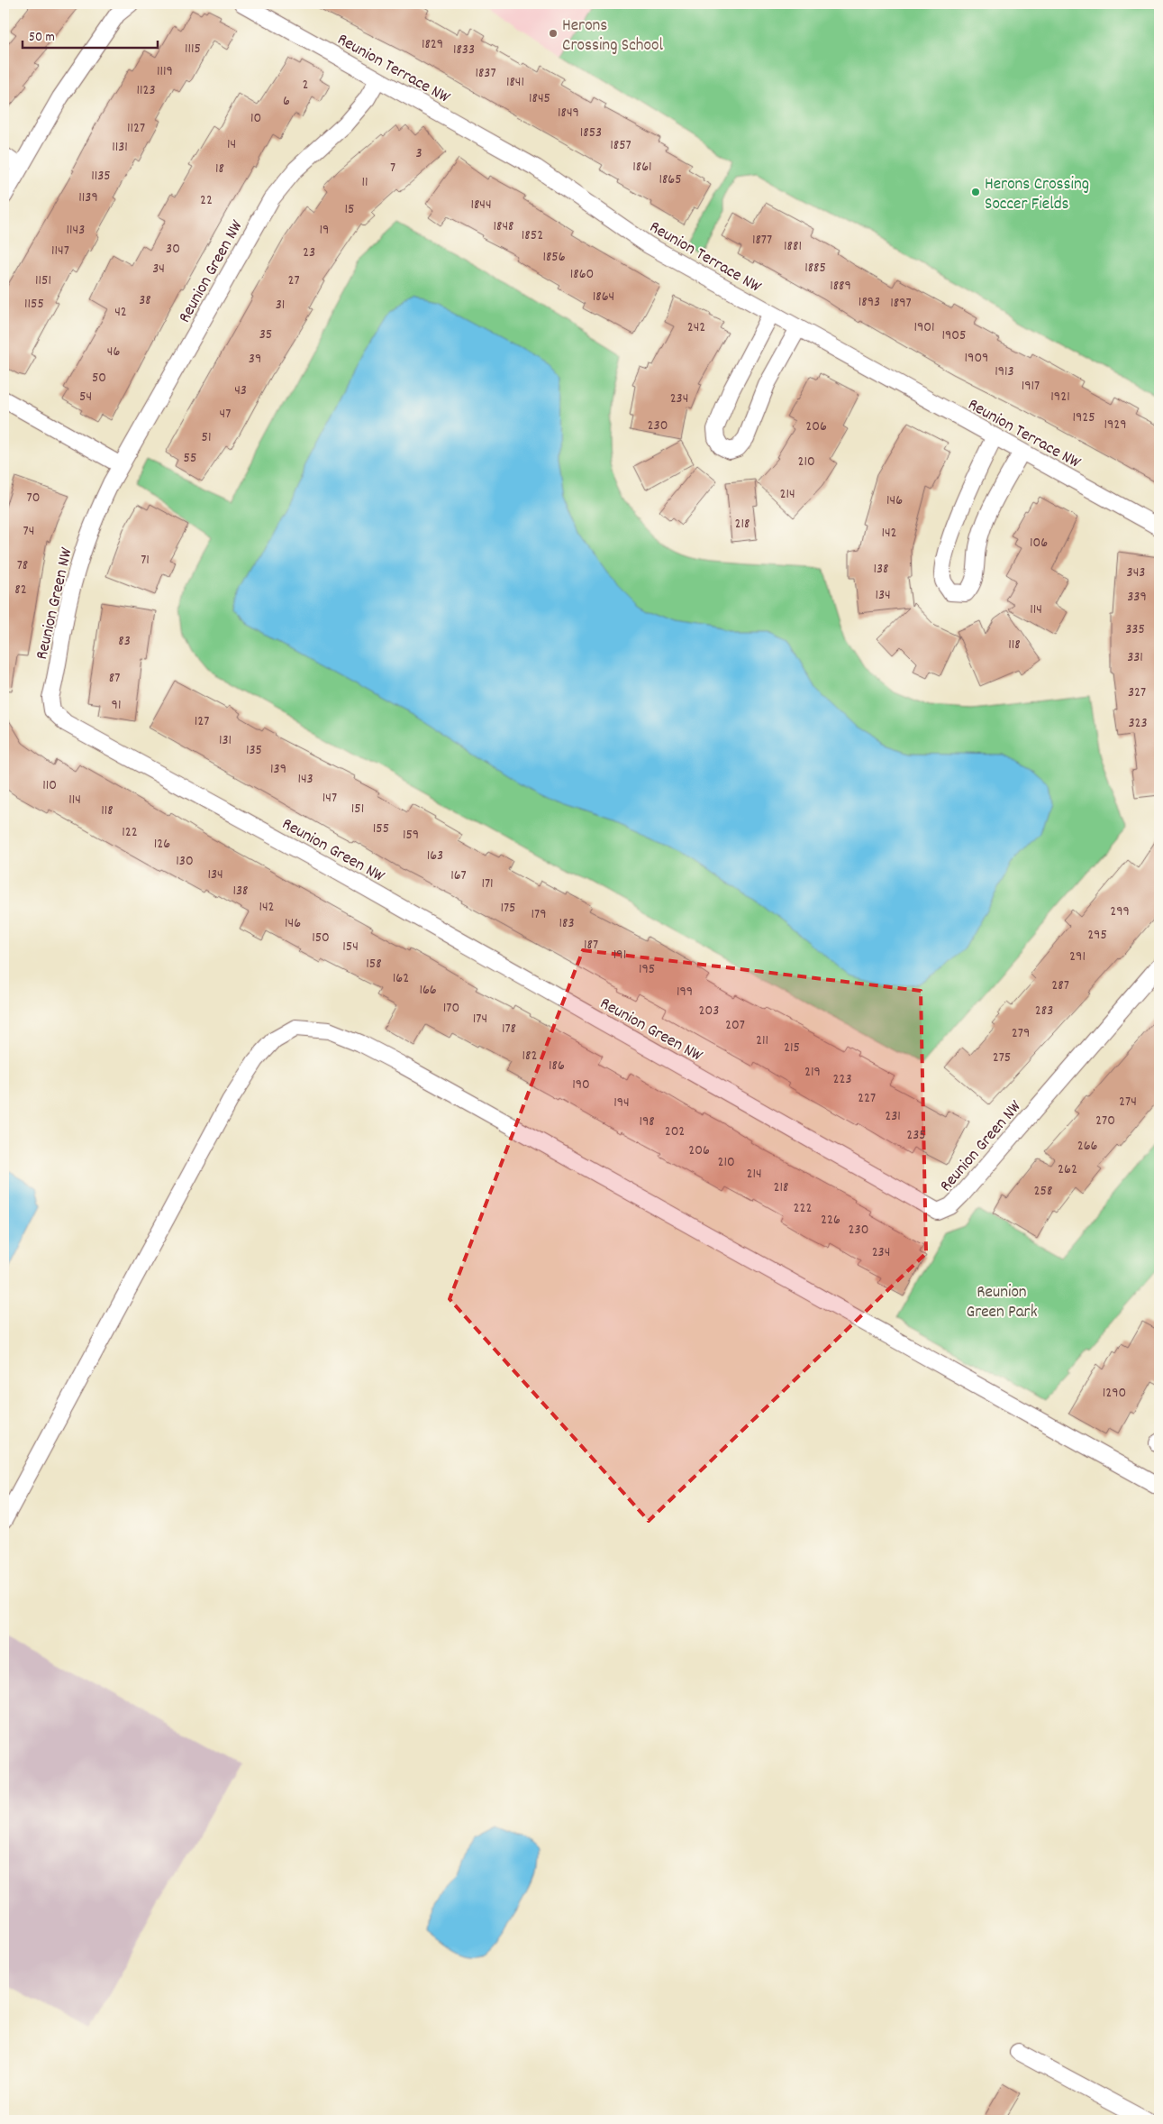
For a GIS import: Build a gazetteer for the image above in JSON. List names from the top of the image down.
{
  "streets": {
    "street": ["Reunion Terrace NW", "Reunion Green NW"]
  },
  "crossings": [
    ["Reunion Terrace NW", "Reunion Green NW"]
  ],
  "parks": ["Reunion Green Park"],
  "places": ["Herons Crossing School", "Herons Crossing Soccer Fields"],
  "house_numbers": [
    "1829",
    "1115",
    "1833",
    "1119",
    "1837",
    "1841",
    "2",
    "1123",
    "1845",
    "6",
    "1849",
    "10",
    "1127",
    "1853",
    "14",
    "1857",
    "1131",
    "3",
    "1861",
    "7",
    "18",
    "1135",
    "1865",
    "11",
    "1139",
    "22",
    "1844",
    "15",
    "1848",
    "1143",
    "19",
    "1852",
    "1877",
    "1881",
    "30",
    "1147",
    "23",
    "1856",
    "1885",
    "34",
    "1860",
    "1151",
    "27",
    "1889",
    "1864",
    "38",
    "1893",
    "1897",
    "1155",
    "31",
    "42",
    "242",
    "1901",
    "35",
    "1905",
    "46",
    "1909",
    "39",
    "1913",
    "50",
    "1917",
    "43",
    "54",
    "1921",
    "234",
    "47",
    "1925",
    "1929",
    "230",
    "206",
    "51",
    "55",
    "210",
    "214",
    "70",
    "146",
    "218",
    "74",
    "142",
    "106",
    "71",
    "78",
    "138",
    "343",
    "82",
    "134",
    "339",
    "114",
    "335",
    "83",
    "118",
    "331",
    "87",
    "327",
    "91",
    "127",
    "323",
    "131",
    "135",
    "139",
    "143",
    "110",
    "147",
    "114",
    "151",
    "118",
    "155",
    "122",
    "159",
    "126",
    "163",
    "130",
    "134",
    "167",
    "171",
    "138",
    "142",
    "175",
    "299",
    "179",
    "146",
    "183",
    "295",
    "150",
    "187",
    "154",
    "191",
    "291",
    "158",
    "195",
    "162",
    "287",
    "166",
    "199",
    "170",
    "203",
    "283",
    "174",
    "207",
    "178",
    "279",
    "211",
    "215",
    "182",
    "275",
    "186",
    "219",
    "223",
    "190",
    "227",
    "274",
    "194",
    "231",
    "270",
    "198",
    "202",
    "235",
    "266",
    "206",
    "210",
    "262",
    "214",
    "218",
    "258",
    "222",
    "226",
    "230",
    "234",
    "1290"
  ],
  "scale_bar": "50 m"
}
